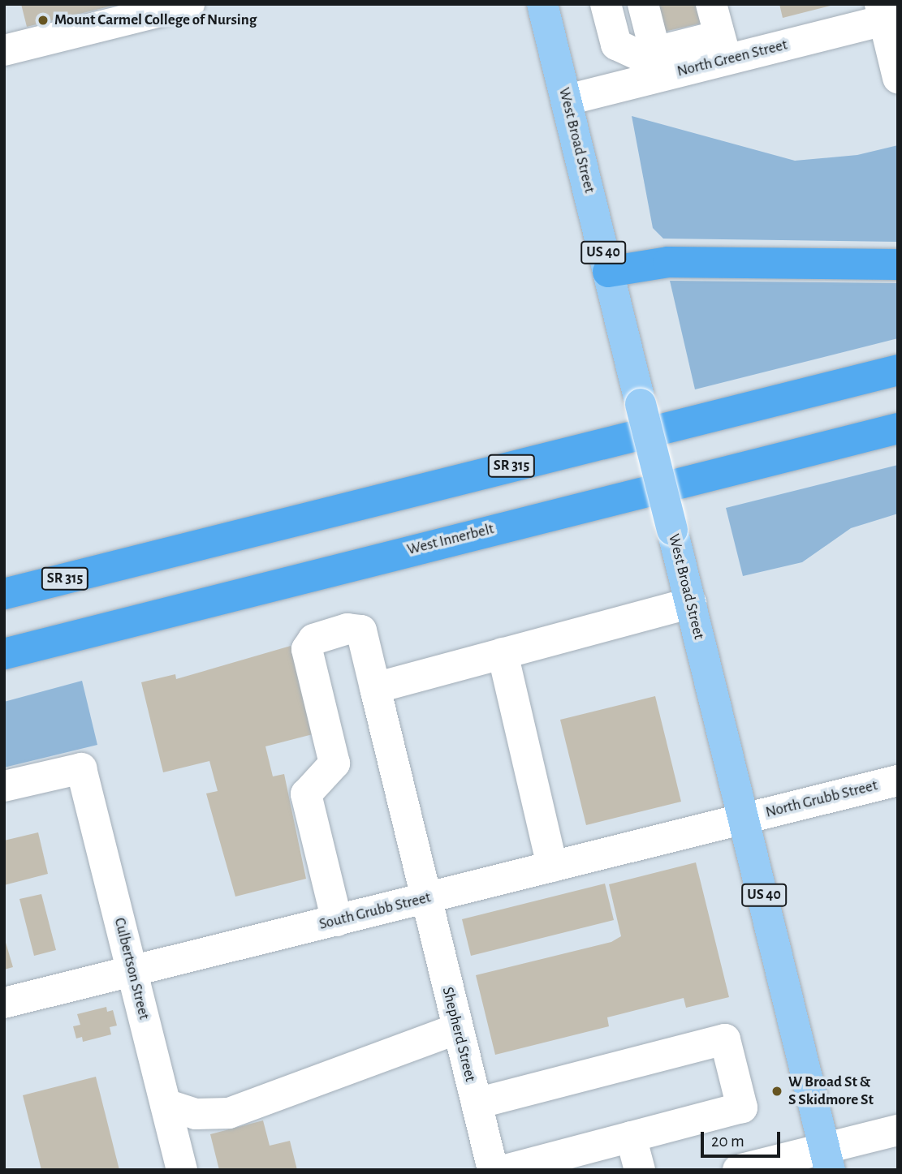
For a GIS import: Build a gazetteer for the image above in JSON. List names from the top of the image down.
{
  "streets": {
    "highway": ["SR 315", "West Innerbelt"],
    "main road": ["West Broad Street", "US 40"],
    "street": [
      "North Green Street",
      "North Grubb Street",
      "South Grubb Street",
      "Culbertson Street",
      "Shepherd Street"
    ]
  },
  "crossings": [
    ["North Green Street", "West Broad Street"],
    ["West Broad Street", "North Grubb Street"],
    ["West Broad Street", "South Grubb Street"],
    ["North Grubb Street", "South Grubb Street"],
    ["South Grubb Street", "Culbertson Street"],
    ["South Grubb Street", "Shepherd Street"]
  ],
  "places": ["Mount Carmel College of Nursing", "W Broad St & S Skidmore St"],
  "scale_bar": "20 m"
}
